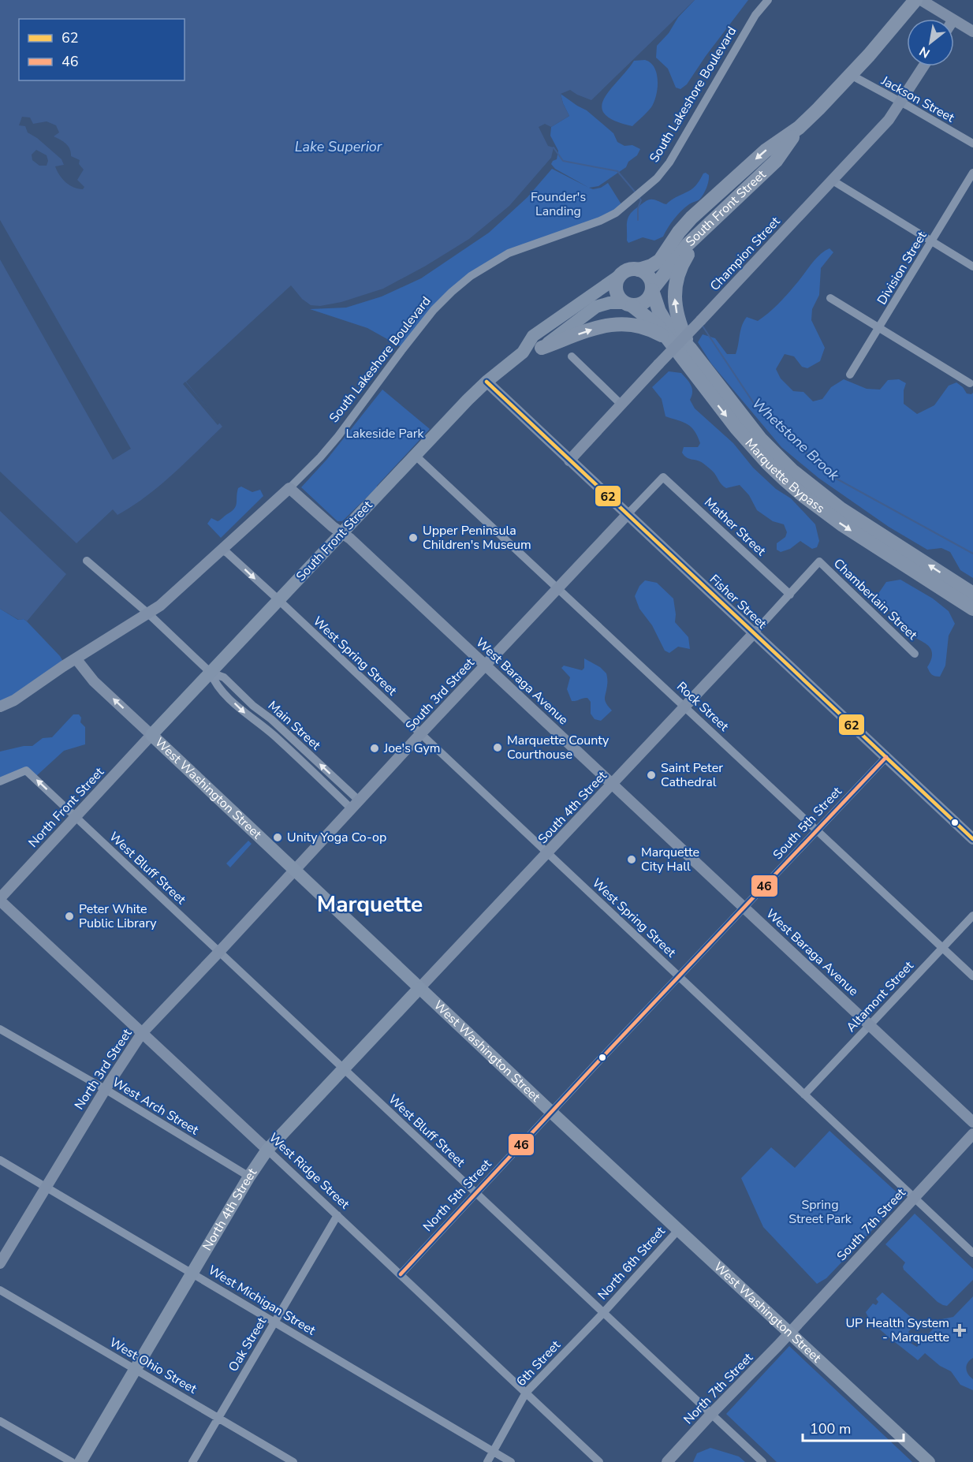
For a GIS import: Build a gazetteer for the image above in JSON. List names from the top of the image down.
{
  "streets": {
    "highway": ["South Front Street", "Marquette Bypass"],
    "main road": ["West Washington Street", "North 4th Street"],
    "street": [
      "South Lakeshore Boulevard",
      "Jackson Street",
      "Champion Street",
      "Division Street",
      "Mather Street",
      "Chamberlain Street",
      "Fisher Street",
      "West Spring Street",
      "West Baraga Avenue",
      "South 3rd Street",
      "Rock Street",
      "Main Street",
      "North Front Street",
      "South 4th Street",
      "South 5th Street",
      "West Bluff Street",
      "Altamont Street",
      "North 3rd Street",
      "West Arch Street",
      "West Ridge Street",
      "North 5th Street",
      "South 7th Street",
      "North 6th Street",
      "West Michigan Street",
      "Oak Street",
      "6th Street",
      "West Ohio Street",
      "North 7th Street"
    ]
  },
  "crossings": [
    ["South Lakeshore Boulevard", "West Spring Street"],
    ["South Lakeshore Boulevard", "West Baraga Avenue"],
    ["South Lakeshore Boulevard", "Main Street"],
    ["Jackson Street", "South Front Street"],
    ["Jackson Street", "Champion Street"],
    ["South Front Street", "Marquette Bypass"],
    ["South Front Street", "Fisher Street"],
    ["South Front Street", "West Spring Street"],
    ["South Front Street", "West Baraga Avenue"],
    ["South Front Street", "Rock Street"],
    ["South Front Street", "Main Street"],
    ["South Front Street", "West Washington Street"],
    ["South Front Street", "North Front Street"],
    ["Champion Street", "Fisher Street"],
    ["Mather Street", "South 3rd Street"],
    ["Mather Street", "South 4th Street"],
    ["Chamberlain Street", "South 4th Street"],
    ["Fisher Street", "South 3rd Street"],
    ["Fisher Street", "South 4th Street"],
    ["Fisher Street", "South 5th Street"],
    ["West Spring Street", "South 3rd Street"],
    ["West Spring Street", "South 4th Street"],
    ["West Spring Street", "South 5th Street"],
    ["West Spring Street", "Altamont Street"],
    ["West Spring Street", "South 7th Street"],
    ["West Baraga Avenue", "South 3rd Street"],
    ["West Baraga Avenue", "South 4th Street"],
    ["West Baraga Avenue", "South 5th Street"],
    ["West Baraga Avenue", "Altamont Street"],
    ["South 3rd Street", "Rock Street"],
    ["South 3rd Street", "Main Street"],
    ["South 3rd Street", "West Washington Street"],
    ["South 3rd Street", "North 3rd Street"],
    ["Rock Street", "South 4th Street"],
    ["Rock Street", "South 5th Street"],
    ["Rock Street", "Altamont Street"],
    ["West Washington Street", "North Front Street"],
    ["West Washington Street", "South 4th Street"],
    ["West Washington Street", "South 5th Street"],
    ["West Washington Street", "North 3rd Street"],
    ["West Washington Street", "North 5th Street"],
    ["West Washington Street", "North 4th Street"],
    ["West Washington Street", "South 7th Street"],
    ["West Washington Street", "North 6th Street"],
    ["West Washington Street", "North 7th Street"],
    ["North Front Street", "West Bluff Street"],
    ["North Front Street", "West Ridge Street"],
    ["South 4th Street", "North 4th Street"],
    ["South 5th Street", "North 5th Street"],
    ["West Bluff Street", "North 3rd Street"],
    ["West Bluff Street", "North 5th Street"],
    ["West Bluff Street", "North 4th Street"],
    ["West Bluff Street", "North 6th Street"],
    ["West Bluff Street", "6th Street"],
    ["West Bluff Street", "North 7th Street"],
    ["North 3rd Street", "West Arch Street"],
    ["North 3rd Street", "West Ridge Street"],
    ["North 3rd Street", "West Michigan Street"],
    ["West Arch Street", "North 4th Street"],
    ["West Ridge Street", "North 5th Street"],
    ["West Ridge Street", "North 4th Street"],
    ["West Ridge Street", "Oak Street"],
    ["West Ridge Street", "6th Street"],
    ["North 4th Street", "West Michigan Street"],
    ["North 4th Street", "West Ohio Street"],
    ["South 7th Street", "North 7th Street"],
    ["North 6th Street", "6th Street"],
    ["West Michigan Street", "Oak Street"],
    ["West Michigan Street", "6th Street"],
    ["Oak Street", "West Ohio Street"]
  ],
  "districts": ["Marquette"],
  "water": ["Lake Superior", "Whetstone Brook"],
  "parks": ["Founder's Landing", "Lakeside Park", "Spring Street Park"],
  "places": {
    "other": [
      "Upper Peninsula Children's Museum",
      "Marquette County Courthouse",
      "Joe's Gym",
      "Saint Peter Cathedral",
      "Unity Yoga Co-op",
      "Marquette City Hall",
      "Peter White Public Library"
    ],
    "health": ["UP Health System - Marquette"]
  },
  "lines": ["transit line 62", "transit line 46"],
  "legend": ["62", "46"],
  "scale_bar": "100 m",
  "north": "bottom left"
}
